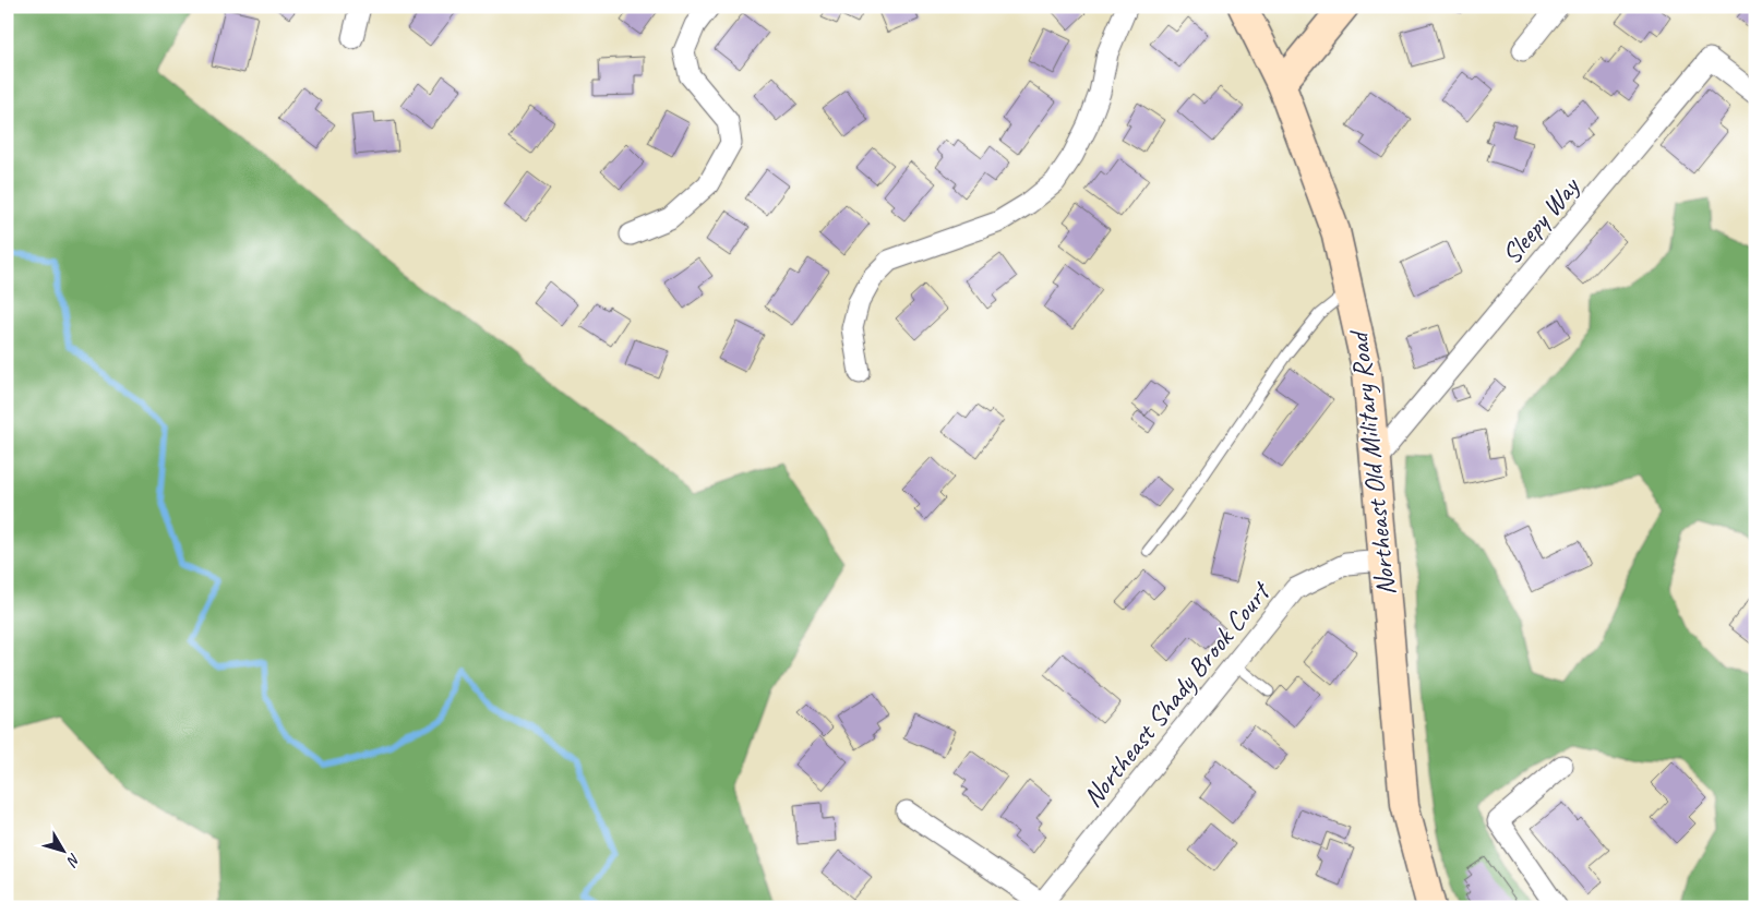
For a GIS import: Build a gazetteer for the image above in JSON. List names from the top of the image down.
{
  "streets": {
    "street": ["Sleepy Way", "Northeast Old Military Road", "Northeast Shady Brook Court"]
  },
  "crossings": [
    ["Sleepy Way", "Northeast Old Military Road"],
    ["Northeast Old Military Road", "Northeast Shady Brook Court"]
  ],
  "north": "bottom right"
}
